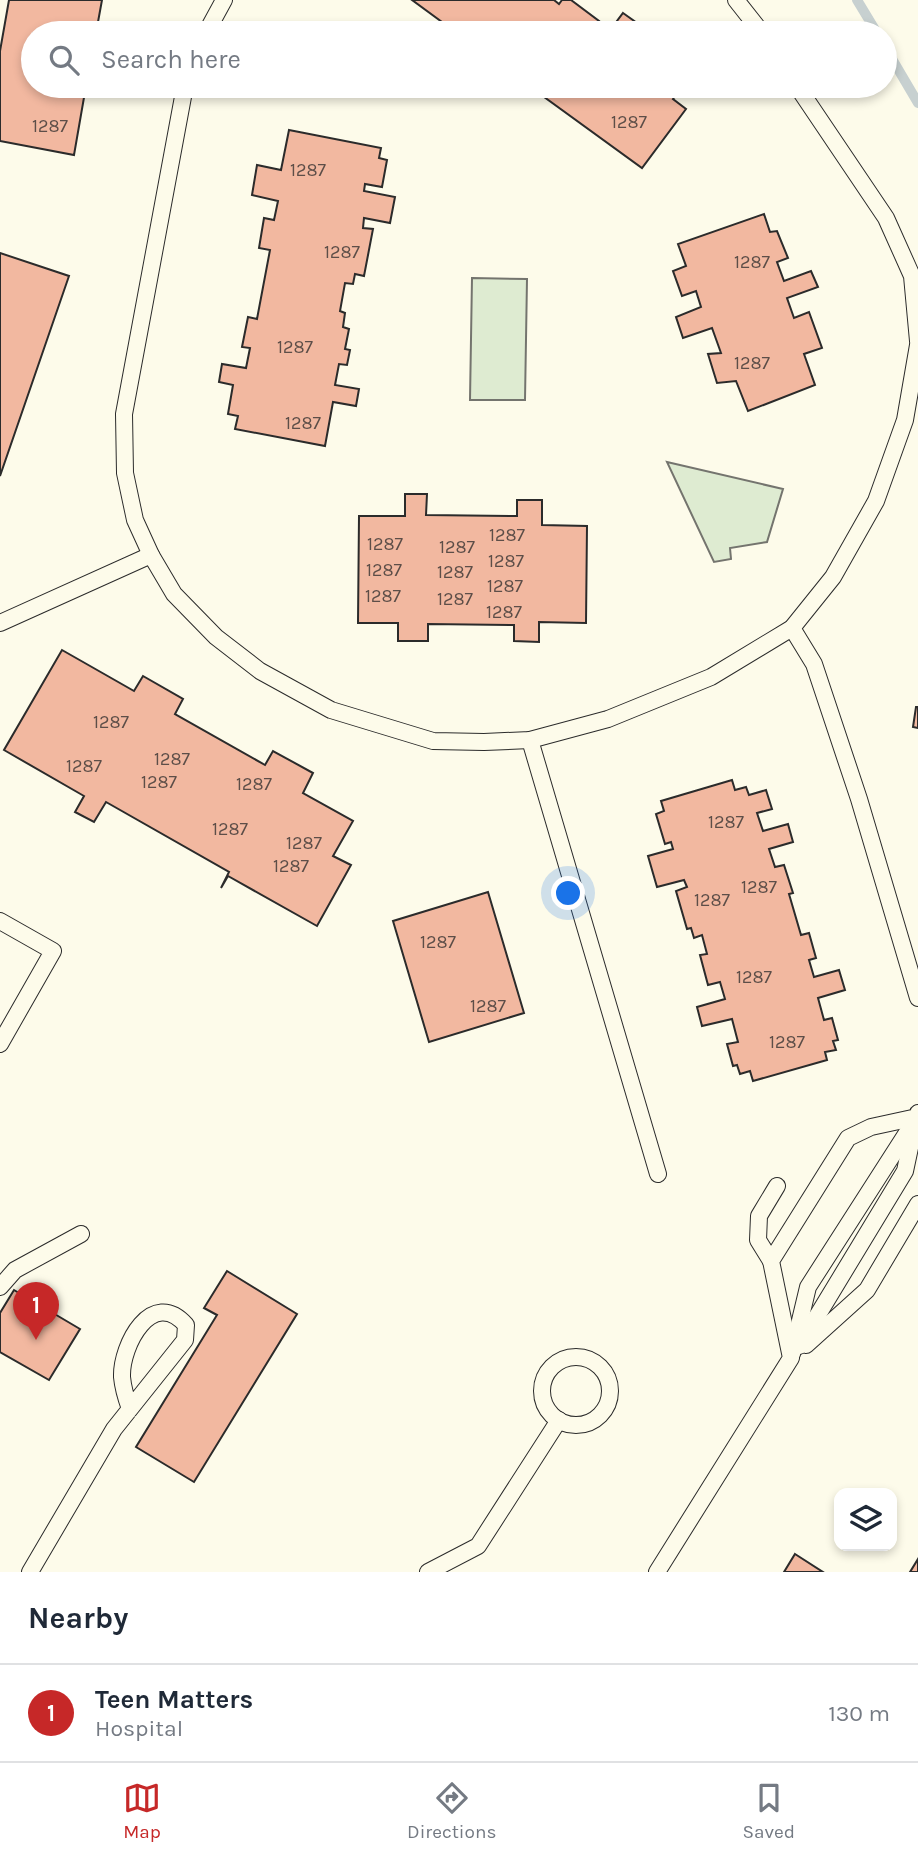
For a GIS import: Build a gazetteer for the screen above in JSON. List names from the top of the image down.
{
  "house_numbers": [
    "1287",
    "1287",
    "1287",
    "1287",
    "1287",
    "1287",
    "1287",
    "1287",
    "1287",
    "1287",
    "1287",
    "1287",
    "1287",
    "1287",
    "1287",
    "1287",
    "1287",
    "1287",
    "1287",
    "1287",
    "1287",
    "1287",
    "1287",
    "1287",
    "1287",
    "1287",
    "1287",
    "1287",
    "1287",
    "1287",
    "1287",
    "1287",
    "1287"
  ],
  "page": {
    "search": "Search here",
    "pins": "1",
    "heading": "Nearby",
    "list": [
      {
        "mark": "1",
        "name": "Teen Matters",
        "note": "Hospital",
        "value": "130 m"
      }
    ],
    "nav": ["Map", "Directions", "Saved"]
  }
}
